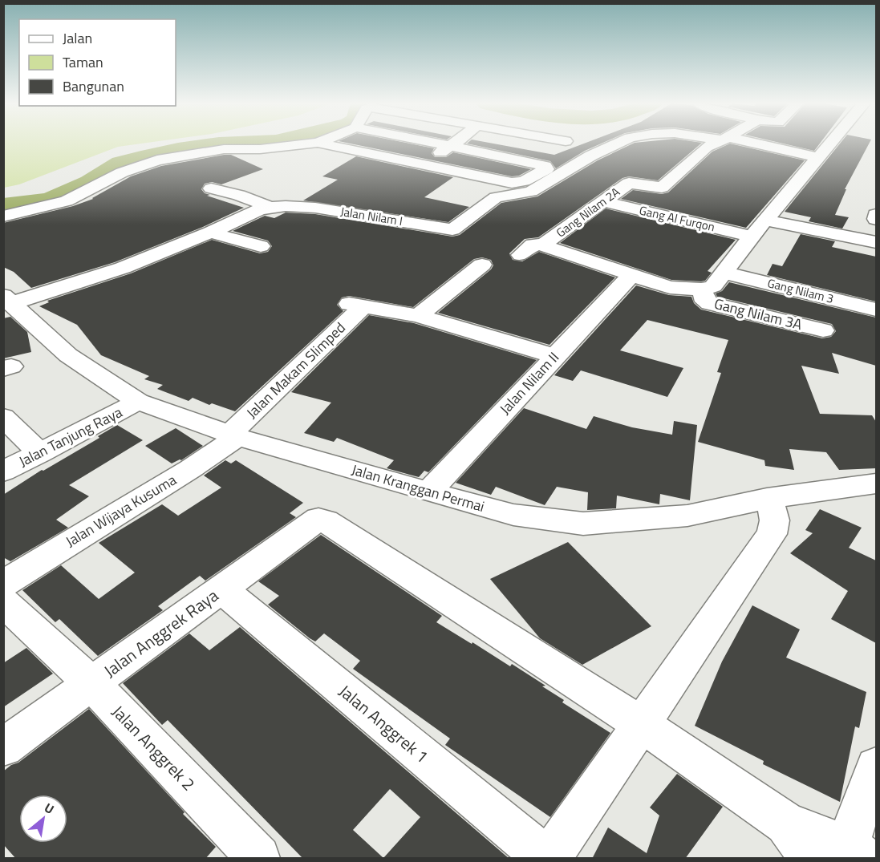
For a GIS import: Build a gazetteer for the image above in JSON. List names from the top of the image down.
{
  "streets": {
    "street": [
      "Gang Nilam 2A",
      "Jalan Nilam I",
      "Gang Al Furqon",
      "Gang Nilam 3",
      "Gang Nilam 3A",
      "Jalan Makam Slimped",
      "Jalan Nilam II",
      "Jalan Tanjung Raya",
      "Jalan Kranggan Permai",
      "Jalan Wijaya Kusuma",
      "Jalan Anggrek Raya",
      "Jalan Anggrek 1",
      "Jalan Anggrek 2"
    ]
  },
  "crossings": [
    ["Gang Nilam 2A", "Gang Al Furqon"],
    ["Gang Nilam 2A", "Gang Nilam 3A"],
    ["Gang Nilam 2A", "Jalan Nilam II"],
    ["Jalan Nilam I", "Jalan Kranggan Permai"],
    ["Jalan Makam Slimped", "Jalan Kranggan Permai"],
    ["Jalan Makam Slimped", "Jalan Wijaya Kusuma"],
    ["Jalan Nilam II", "Jalan Kranggan Permai"],
    ["Jalan Tanjung Raya", "Jalan Kranggan Permai"],
    ["Jalan Kranggan Permai", "Jalan Wijaya Kusuma"],
    ["Jalan Anggrek Raya", "Jalan Anggrek 1"],
    ["Jalan Anggrek Raya", "Jalan Anggrek 2"]
  ],
  "legend": ["Jalan", "Taman", "Bangunan"],
  "north": "top right"
}
